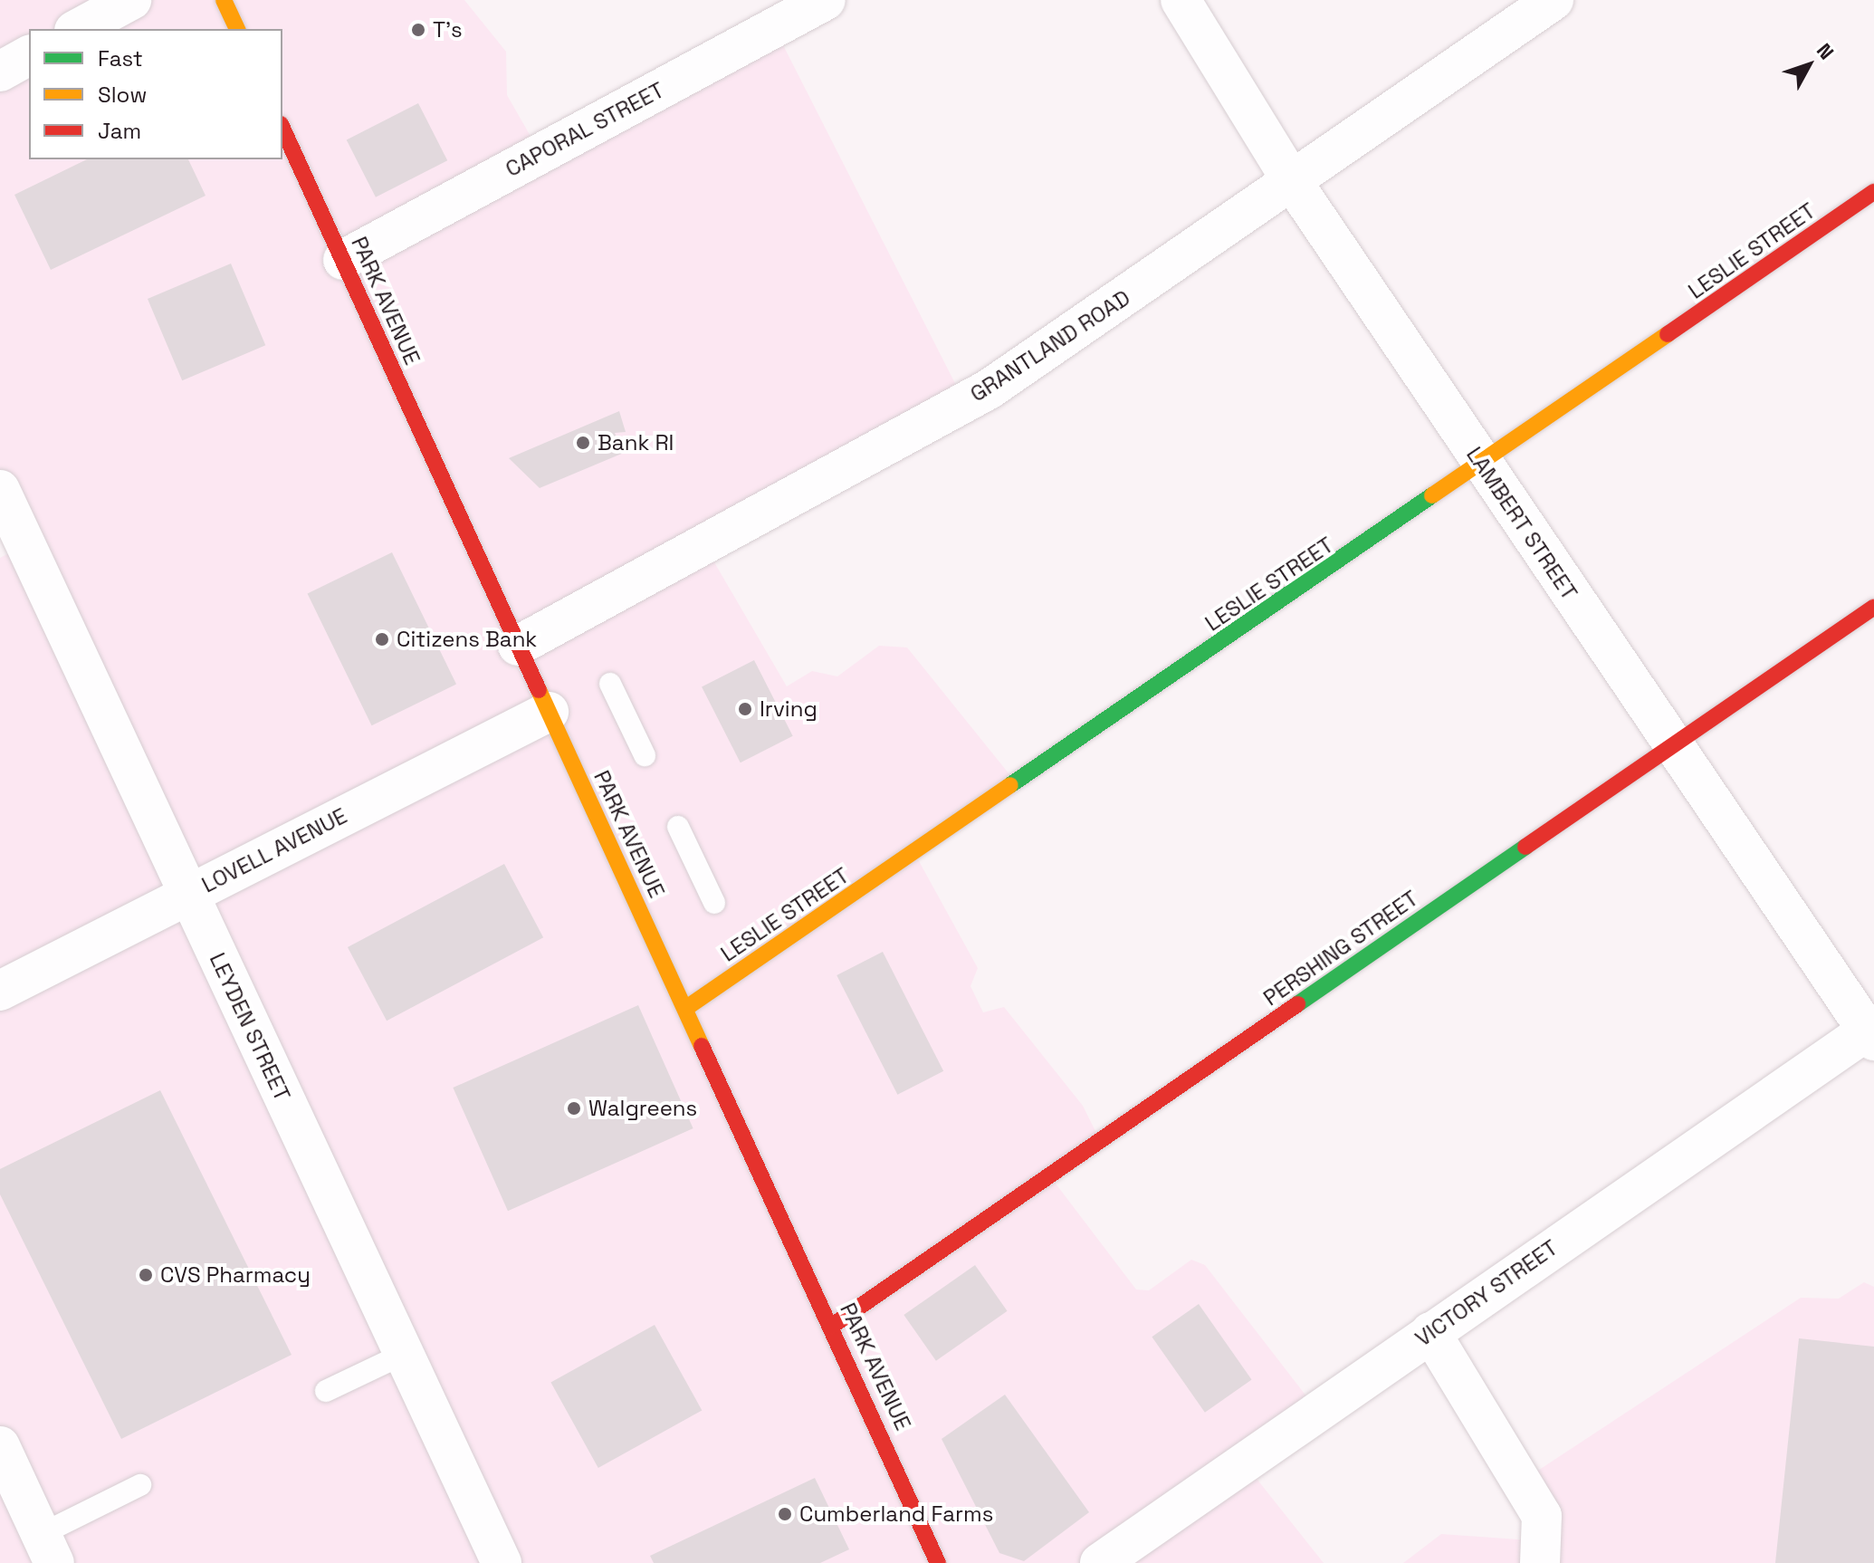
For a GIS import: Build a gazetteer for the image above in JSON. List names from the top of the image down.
{
  "streets": {
    "street": [
      "CAPORAL STREET",
      "LESLIE STREET",
      "PARK AVENUE",
      "GRANTLAND ROAD",
      "LAMBERT STREET",
      "LOVELL AVENUE",
      "PERSHING STREET",
      "LEYDEN STREET",
      "VICTORY STREET"
    ]
  },
  "crossings": [
    ["CAPORAL STREET", "PARK AVENUE"],
    ["LESLIE STREET", "PARK AVENUE"],
    ["LESLIE STREET", "LAMBERT STREET"],
    ["PARK AVENUE", "GRANTLAND ROAD"],
    ["PARK AVENUE", "LOVELL AVENUE"],
    ["PARK AVENUE", "PERSHING STREET"],
    ["GRANTLAND ROAD", "LAMBERT STREET"],
    ["LAMBERT STREET", "PERSHING STREET"],
    ["LAMBERT STREET", "VICTORY STREET"],
    ["LOVELL AVENUE", "LEYDEN STREET"]
  ],
  "places": [
    "T's",
    "Bank RI",
    "Citizens Bank",
    "Irving",
    "Walgreens",
    "CVS Pharmacy",
    "Cumberland Farms"
  ],
  "legend": ["Fast", "Slow", "Jam"],
  "north": "top right"
}
